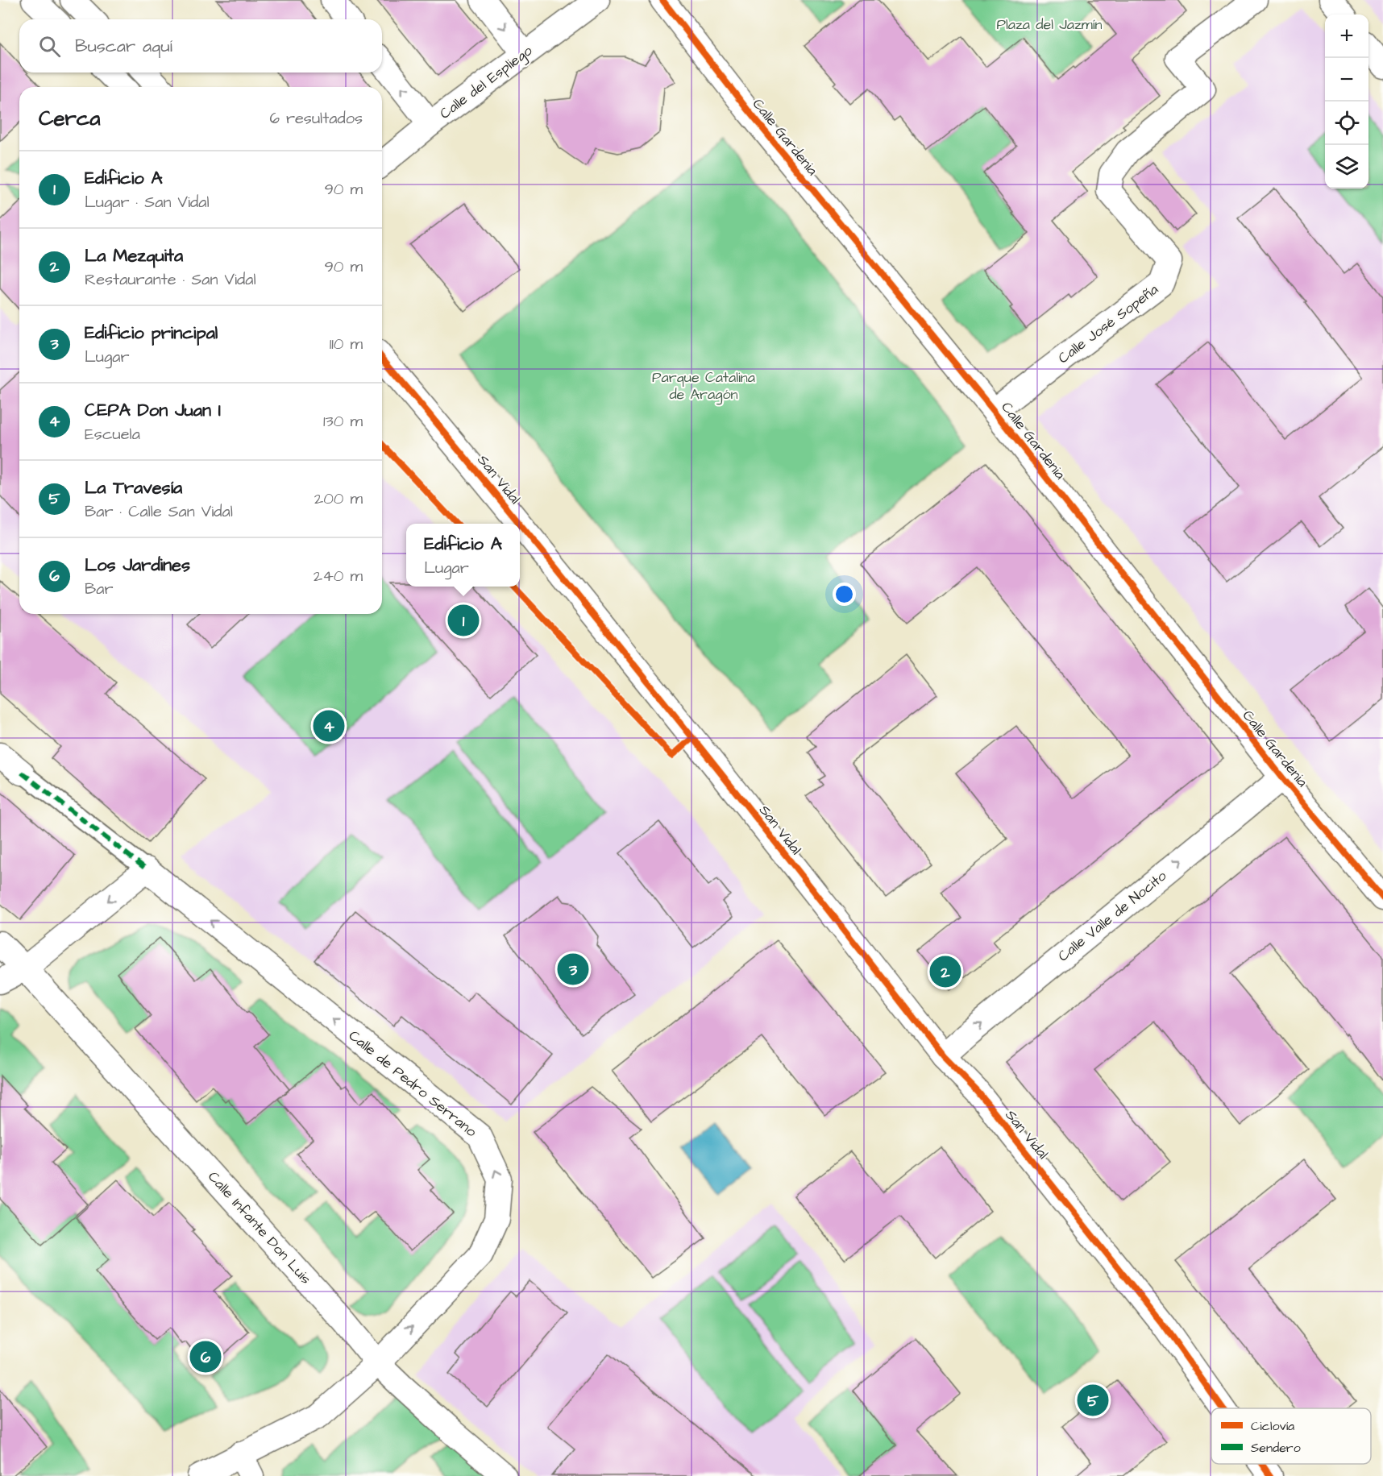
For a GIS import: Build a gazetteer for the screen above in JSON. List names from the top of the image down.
{
  "streets": {
    "street": [
      "Calle del Espliego",
      "Calle Gardenia",
      "Calle José Sopeña",
      "San Vidal",
      "Calle Valle de Nocito",
      "Calle de Pedro Serrano",
      "Calle Infante Don Luis"
    ]
  },
  "crossings": [
    ["Calle Gardenia", "Calle José Sopeña"],
    ["Calle Gardenia", "Calle Valle de Nocito"],
    ["San Vidal", "Calle Valle de Nocito"],
    ["Calle de Pedro Serrano", "Calle Infante Don Luis"]
  ],
  "one_way": ["Calle Valle de Nocito"],
  "parks": ["Plaza del Jazmín", "Parque Catalina de Aragón"],
  "legend": ["Ciclovía", "Sendero"],
  "page": {
    "map_buttons": ["+", "−"],
    "search": "Buscar aquí",
    "heading": ["Cerca", "6 resultados"],
    "list": [
      {
        "mark": "1",
        "name": "Edificio A",
        "note": "Lugar · San Vidal",
        "value": "90 m"
      },
      {
        "mark": "2",
        "name": "La Mezquita",
        "note": "Restaurante · San Vidal",
        "value": "90 m"
      },
      {
        "mark": "3",
        "name": "Edificio principal",
        "note": "Lugar",
        "value": "110 m"
      },
      {
        "mark": "4",
        "name": "CEPA Don Juan I",
        "note": "Escuela",
        "value": "130 m"
      },
      {
        "mark": "5",
        "name": "La Travesía",
        "note": "Bar · Calle San Vidal",
        "value": "200 m"
      },
      {
        "mark": "6",
        "name": "Los Jardines",
        "note": "Bar",
        "value": "240 m"
      }
    ],
    "popup": ["Edificio A", "Lugar"],
    "pins": [
      "1",
      "4",
      "3",
      "2",
      "6",
      "5"
    ]
  }
}
